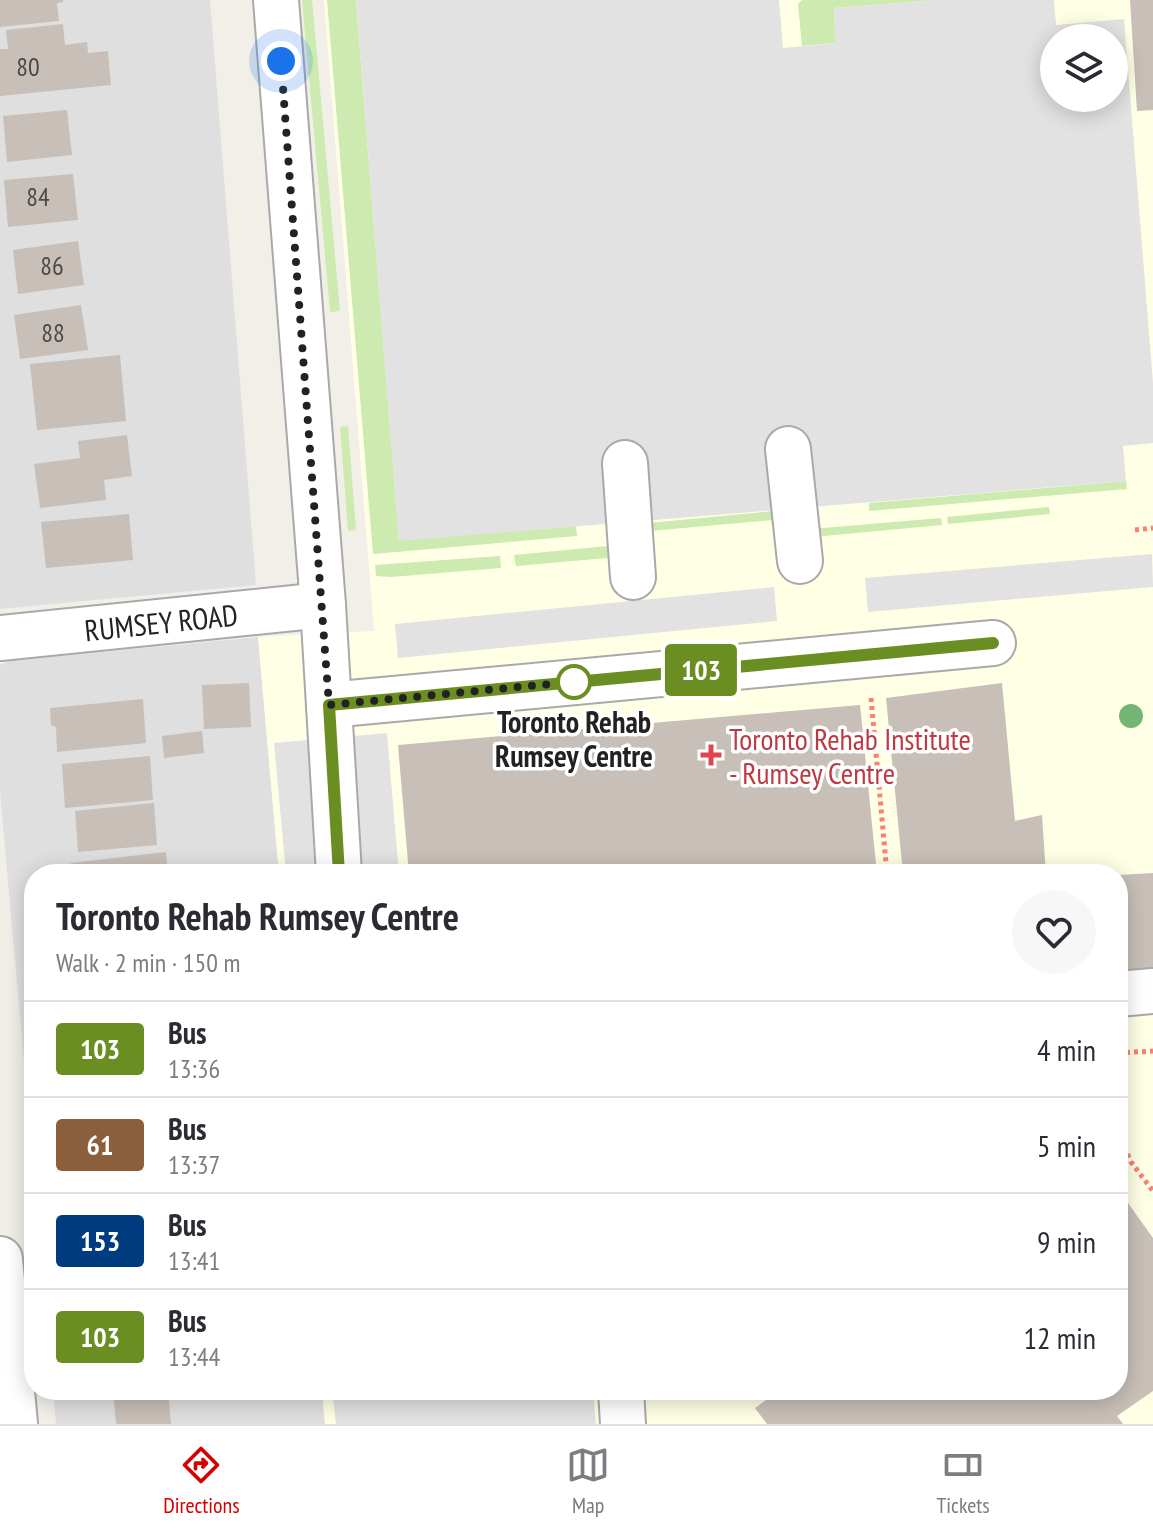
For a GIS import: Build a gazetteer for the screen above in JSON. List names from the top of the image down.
{
  "streets": {
    "street": ["RUMSEY ROAD"]
  },
  "places": {
    "other": ["Toronto Rehab Rumsey Centre"],
    "health": ["Toronto Rehab Institute - Rumsey Centre"]
  },
  "lines": ["bus line 103"],
  "house_numbers": [
    "80",
    "84",
    "86",
    "88"
  ],
  "page": {
    "on_map": "103",
    "heading": ["Toronto Rehab Rumsey Centre", "Walk · 2 min · 150 m"],
    "list": [
      {
        "mark": "103",
        "name": "Bus",
        "note": "13:36",
        "value": "4 min"
      },
      {
        "mark": "61",
        "name": "Bus",
        "note": "13:37",
        "value": "5 min"
      },
      {
        "mark": "153",
        "name": "Bus",
        "note": "13:41",
        "value": "9 min"
      },
      {
        "mark": "103",
        "name": "Bus",
        "note": "13:44",
        "value": "12 min"
      }
    ],
    "tabs": ["Directions", "Map", "Tickets"]
  }
}
